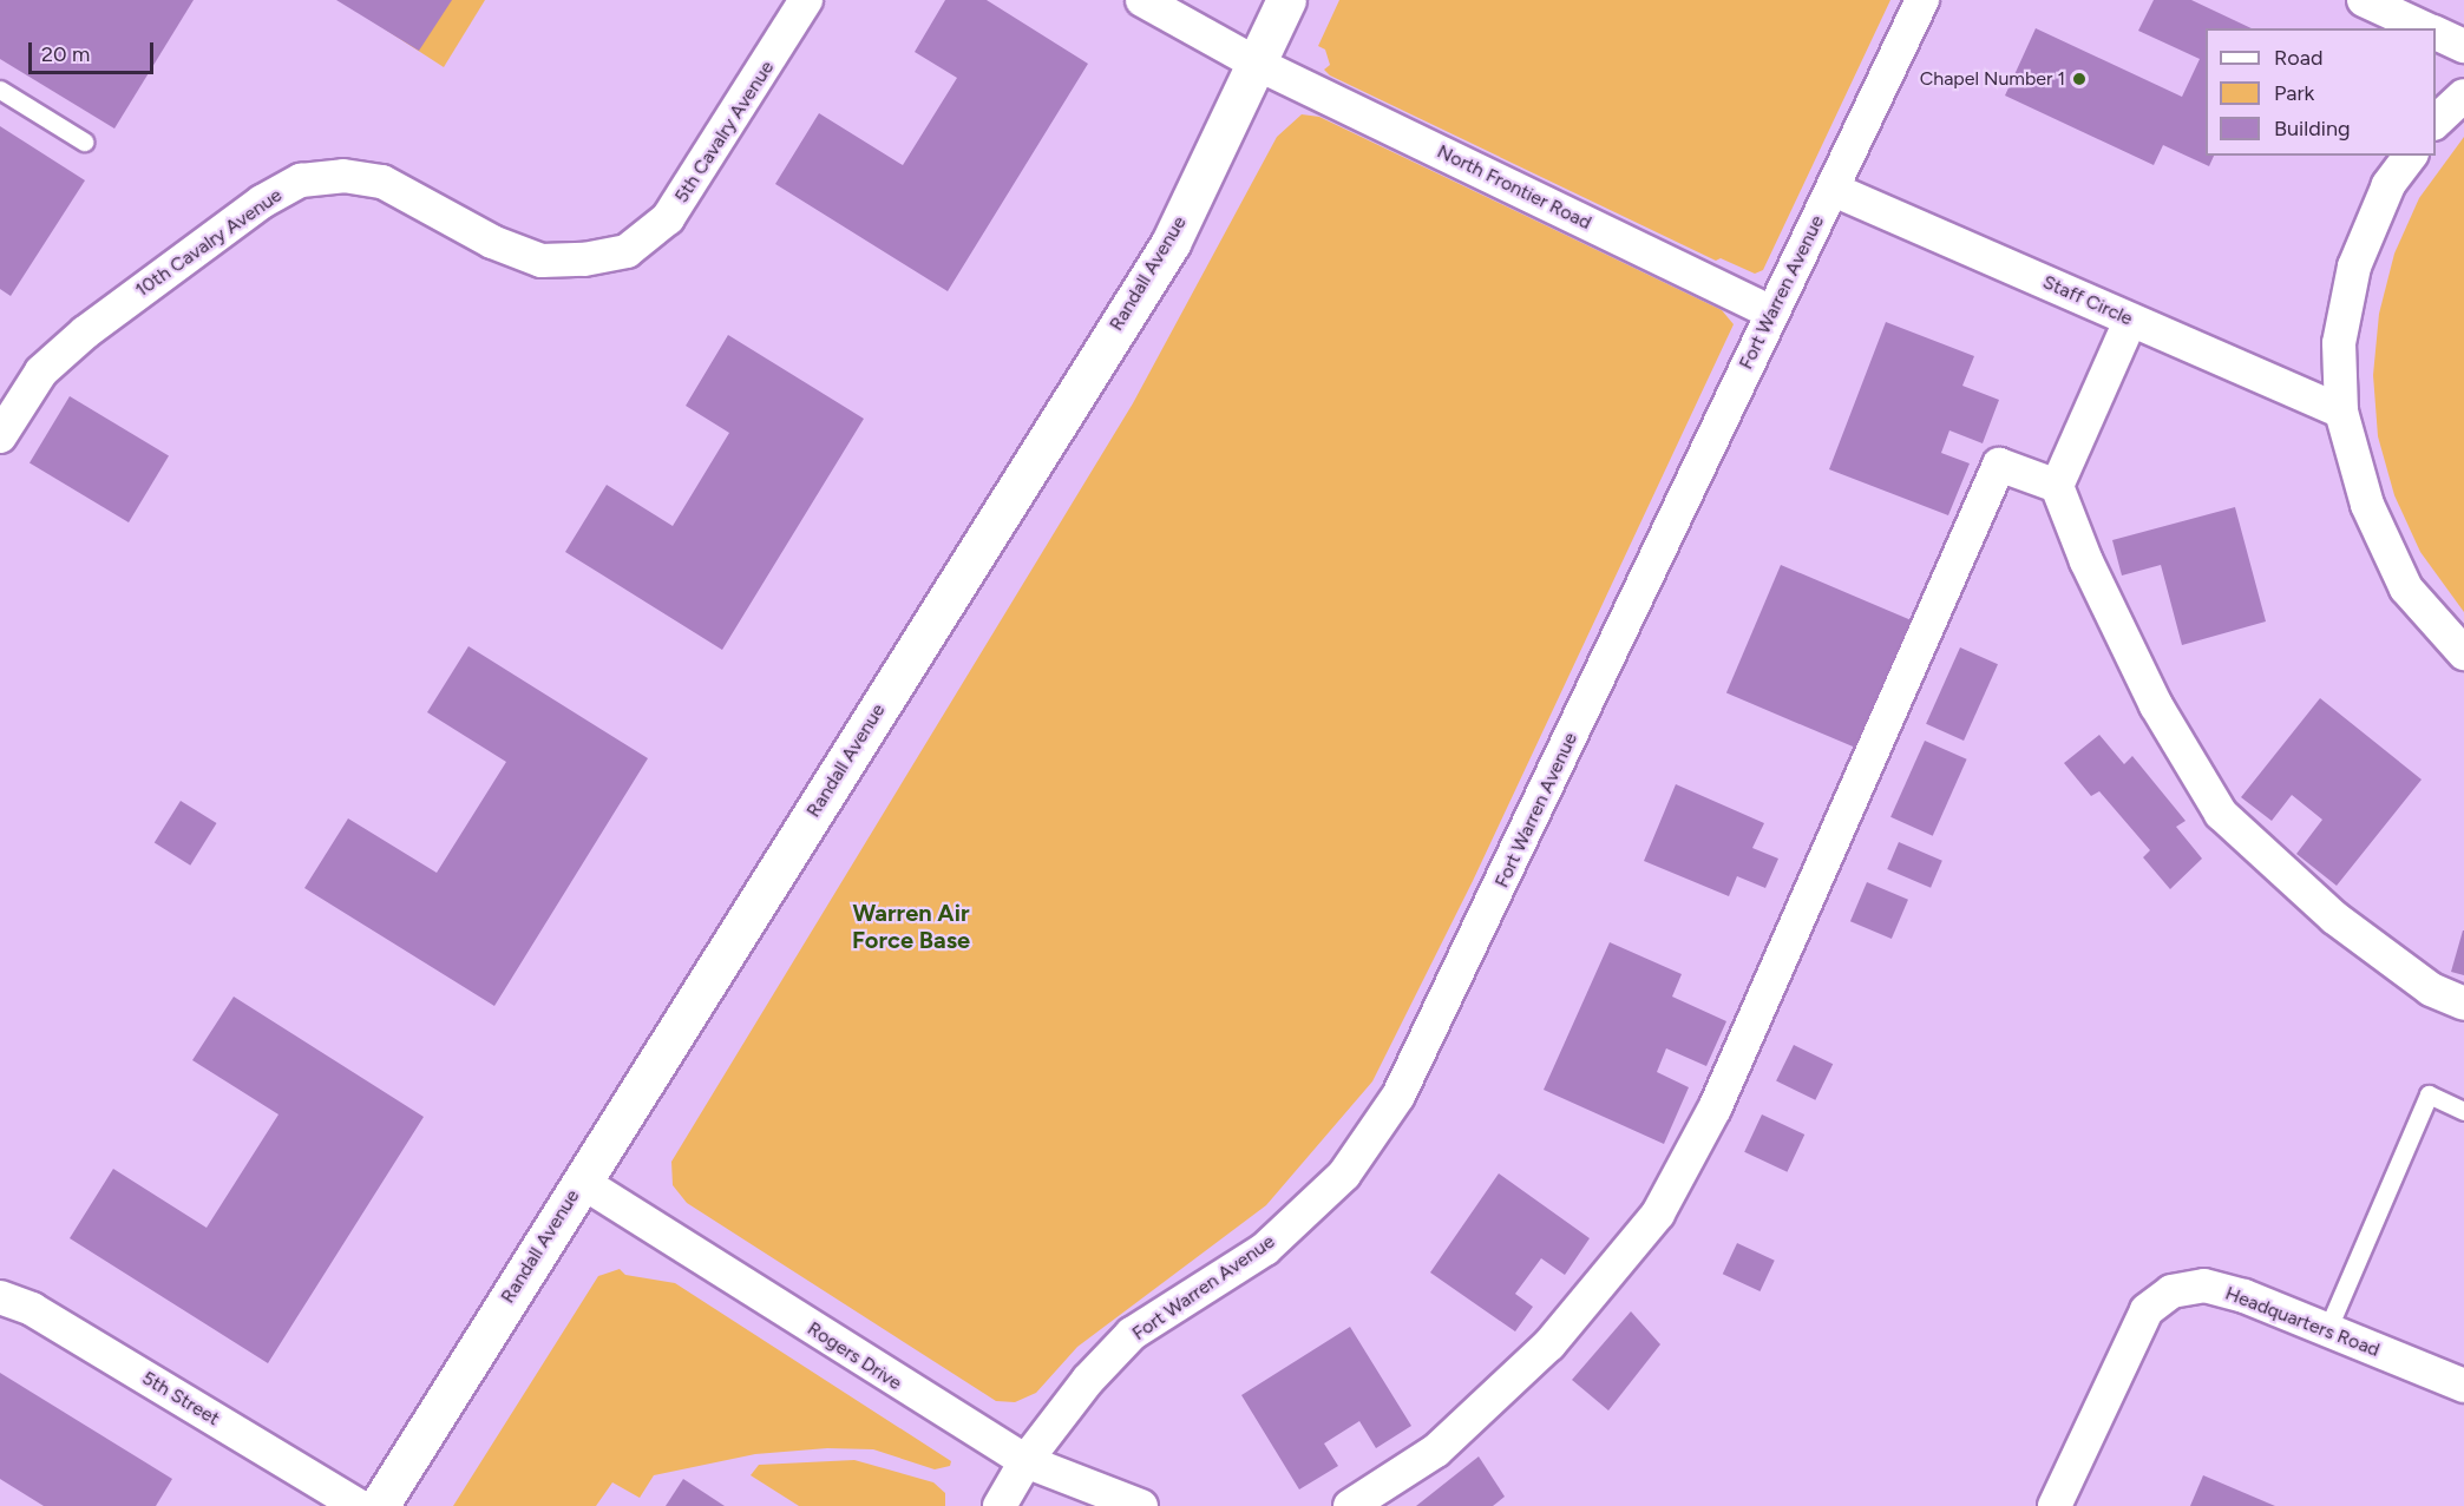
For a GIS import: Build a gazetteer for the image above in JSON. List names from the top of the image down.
{
  "streets": {
    "street": [
      "5th Cavalry Avenue",
      "North Frontier Road",
      "10th Cavalry Avenue",
      "Randall Avenue",
      "Fort Warren Avenue",
      "Staff Circle",
      "Headquarters Road",
      "Rogers Drive",
      "5th Street"
    ]
  },
  "crossings": [
    ["5th Cavalry Avenue", "10th Cavalry Avenue"],
    ["North Frontier Road", "Randall Avenue"],
    ["North Frontier Road", "Fort Warren Avenue"],
    ["Randall Avenue", "Rogers Drive"],
    ["Fort Warren Avenue", "Staff Circle"],
    ["Fort Warren Avenue", "Rogers Drive"]
  ],
  "districts": ["Warren Air Force Base"],
  "places": ["Chapel Number 1"],
  "legend": ["Road", "Park", "Building"],
  "scale_bar": "20 m"
}
